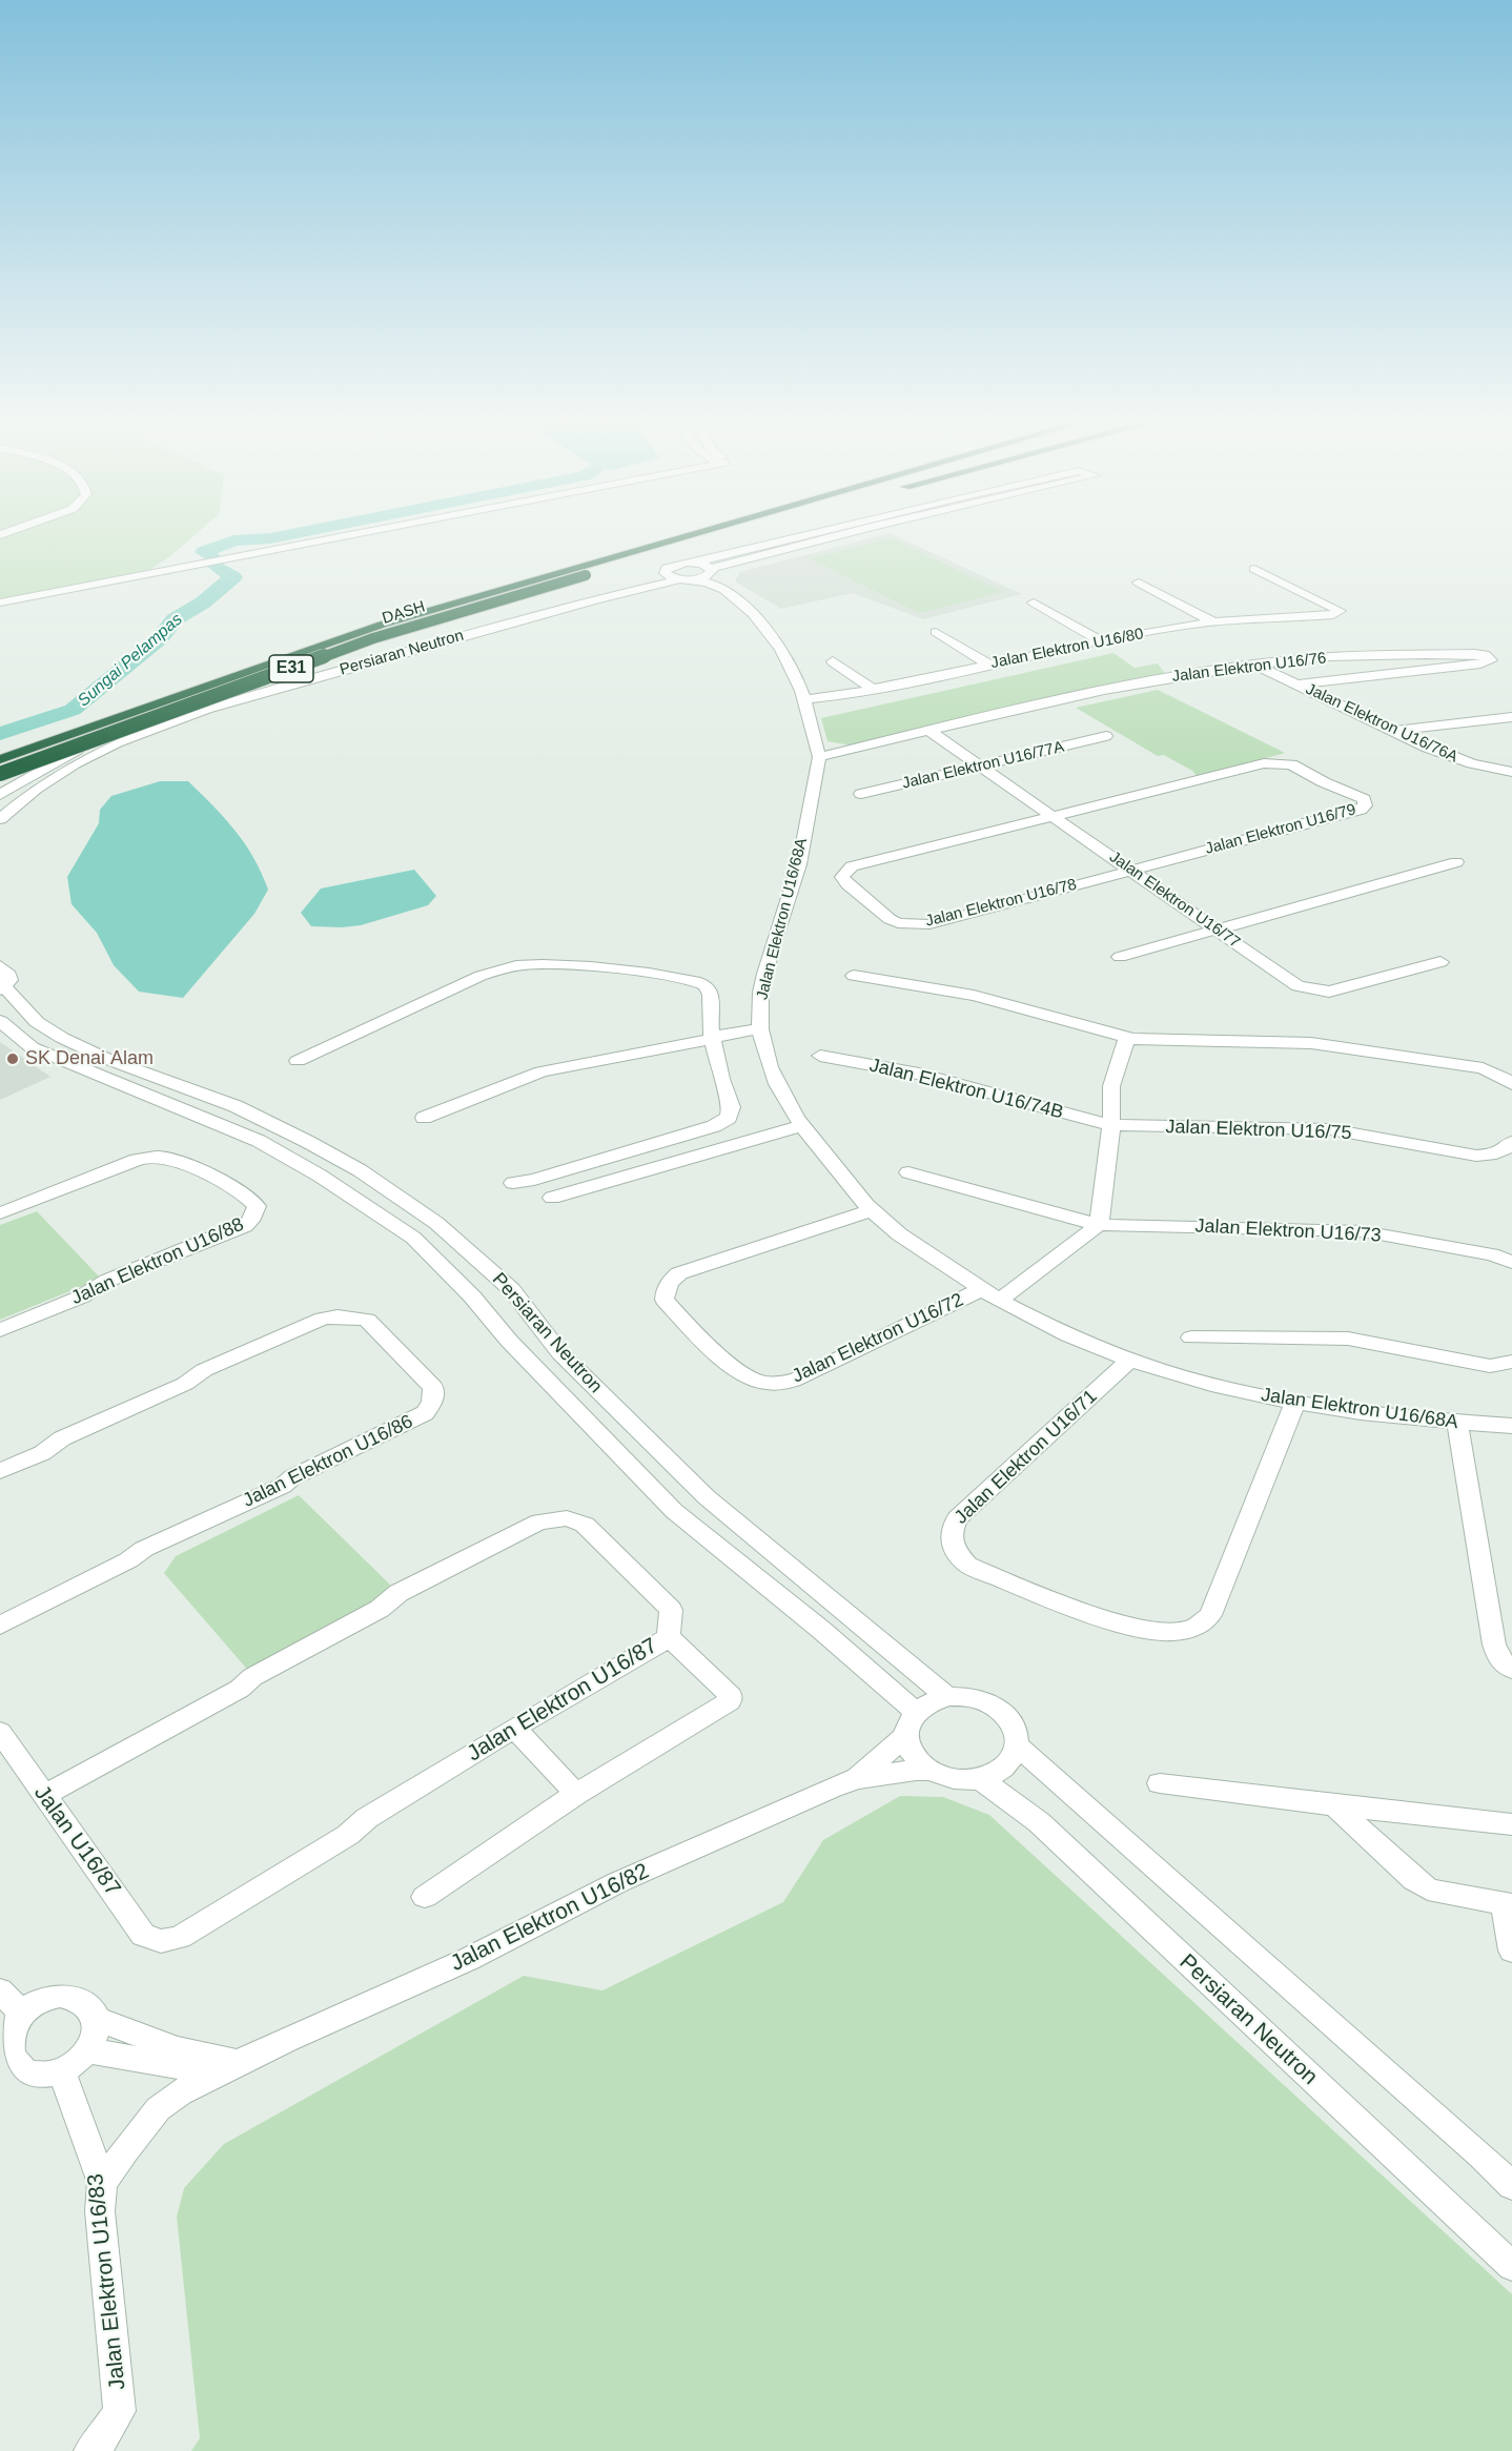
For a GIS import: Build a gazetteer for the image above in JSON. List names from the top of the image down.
{
  "streets": {
    "highway": ["DASH", "E31"],
    "street": [
      "Jalan Elektron U16/80",
      "Persiaran Neutron",
      "Jalan Elektron U16/76",
      "Jalan Elektron U16/76A",
      "Jalan Elektron U16/77A",
      "Jalan Elektron U16/79",
      "Jalan Elektron U16/77",
      "Jalan Elektron U16/78",
      "Jalan Elektron U16/68A",
      "Jalan Elektron U16/74B",
      "Jalan Elektron U16/75",
      "Jalan Elektron U16/73",
      "Jalan Elektron U16/88",
      "Jalan Elektron U16/72",
      "Jalan Elektron U16/71",
      "Jalan Elektron U16/86",
      "Jalan Elektron U16/87",
      "Jalan U16/87",
      "Jalan Elektron U16/82",
      "Jalan Elektron U16/83"
    ]
  },
  "crossings": [
    ["Jalan Elektron U16/80", "Jalan Elektron U16/68A"],
    ["Jalan Elektron U16/76", "Jalan Elektron U16/76A"],
    ["Jalan Elektron U16/76", "Jalan Elektron U16/77"],
    ["Jalan Elektron U16/76", "Jalan Elektron U16/68A"],
    ["Jalan Elektron U16/77A", "Jalan Elektron U16/77"],
    ["Jalan Elektron U16/79", "Jalan Elektron U16/77"],
    ["Jalan Elektron U16/79", "Jalan Elektron U16/78"],
    ["Jalan Elektron U16/77", "Jalan Elektron U16/78"],
    ["Jalan Elektron U16/68A", "Jalan Elektron U16/72"],
    ["Jalan Elektron U16/68A", "Jalan Elektron U16/71"],
    ["Jalan Elektron U16/74B", "Jalan Elektron U16/75"],
    ["Jalan Elektron U16/87", "Jalan U16/87"]
  ],
  "water": ["Sungai Pelampas"],
  "places": ["SK Denai Alam"]
}
